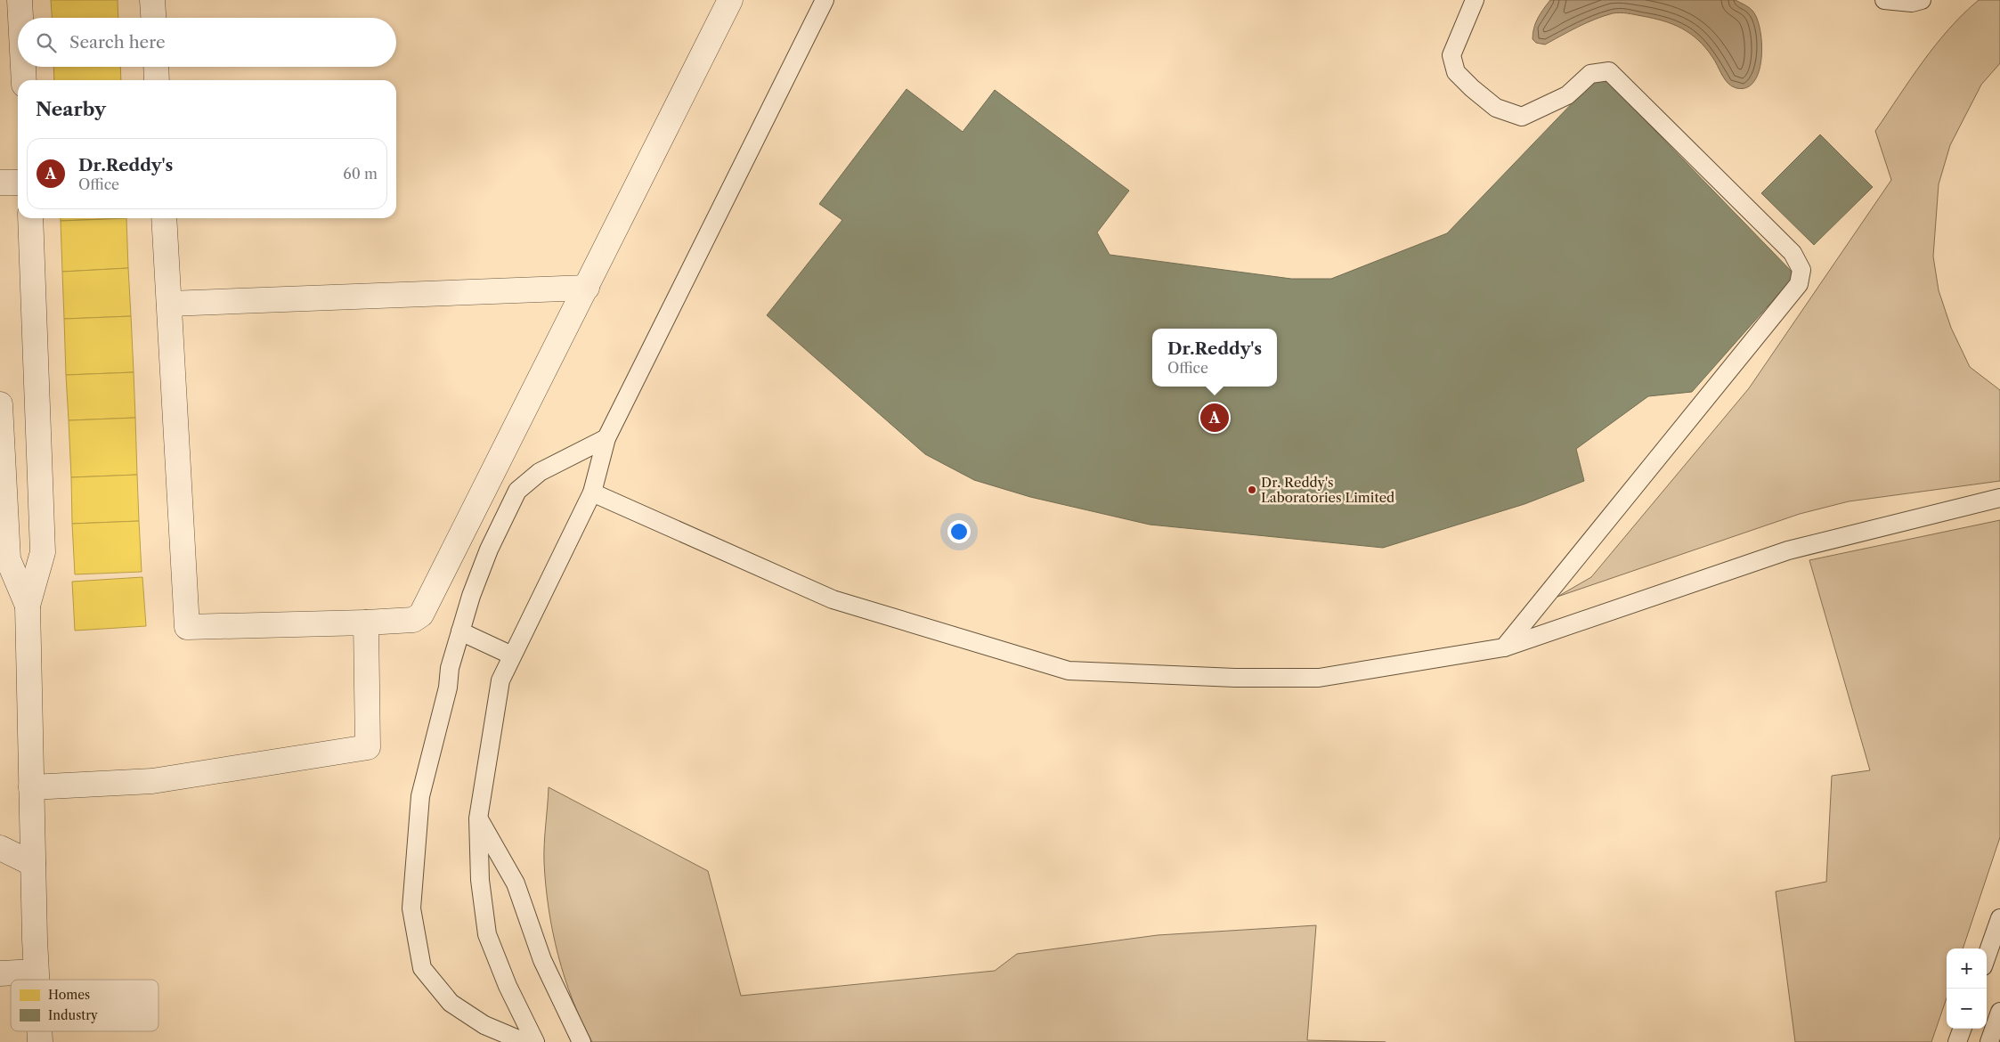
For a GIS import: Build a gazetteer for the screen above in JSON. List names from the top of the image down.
{
  "places": ["Dr. Reddy's Laboratories Limited"],
  "legend": ["Homes", "Industry"],
  "page": {
    "search": "Search here",
    "heading": "Nearby",
    "list": [
      {
        "mark": "A",
        "name": "Dr.Reddy's",
        "note": "Office",
        "value": "60 m"
      }
    ],
    "popup": ["Dr.Reddy's", "Office"],
    "pins": "A",
    "map_buttons": ["+", "−"]
  }
}
